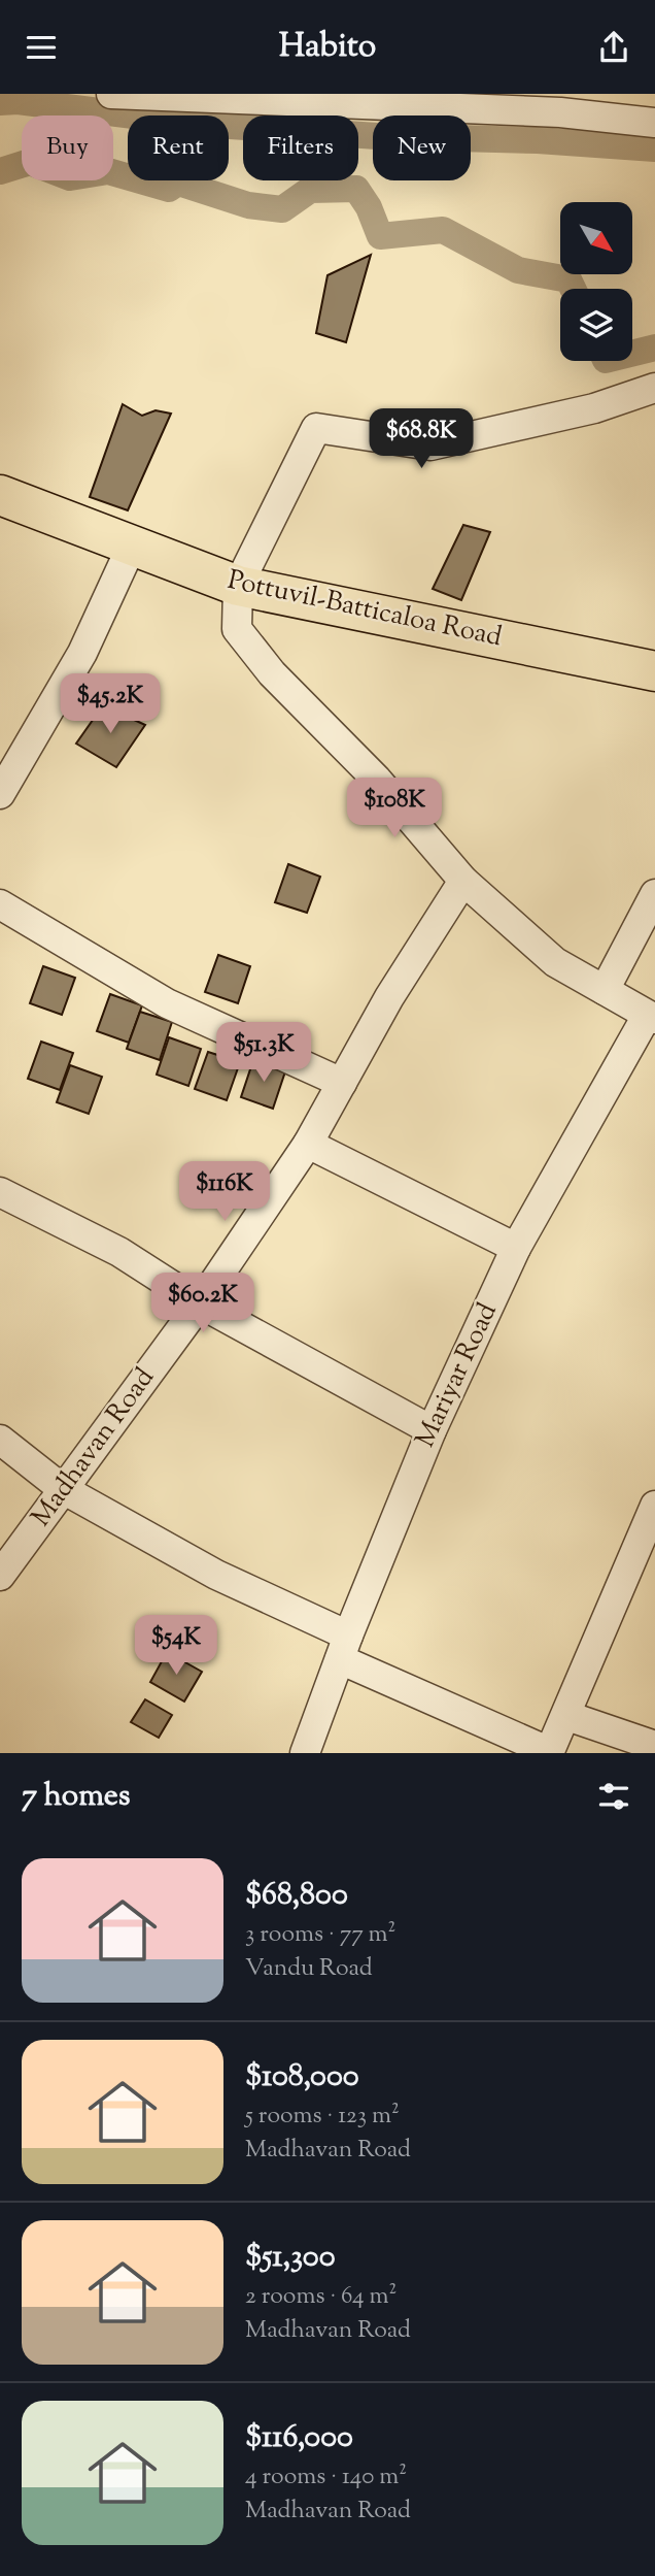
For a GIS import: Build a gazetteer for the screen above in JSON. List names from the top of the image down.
{
  "streets": {
    "highway": ["Pottuvil-Batticaloa Road"],
    "street": ["Mariyar Road", "Madhavan Road"]
  },
  "north": "bottom right",
  "page": {
    "header": "Habito",
    "chip": [
      "Buy",
      "Rent",
      "Filters",
      "New"
    ],
    "price": [
      "$68.8K",
      "$45.2K",
      "$108K",
      "$51.3K",
      "$116K",
      "$60.2K",
      "$54K"
    ],
    "heading": "7 homes",
    "list": [
      {
        "name": "$68,800",
        "note": "3 rooms · 77 m² · Vandu Road"
      },
      {
        "name": "$108,000",
        "note": "5 rooms · 123 m² · Madhavan Road"
      },
      {
        "name": "$51,300",
        "note": "2 rooms · 64 m² · Madhavan Road"
      },
      {
        "name": "$116,000",
        "note": "4 rooms · 140 m² · Madhavan Road"
      }
    ]
  }
}
